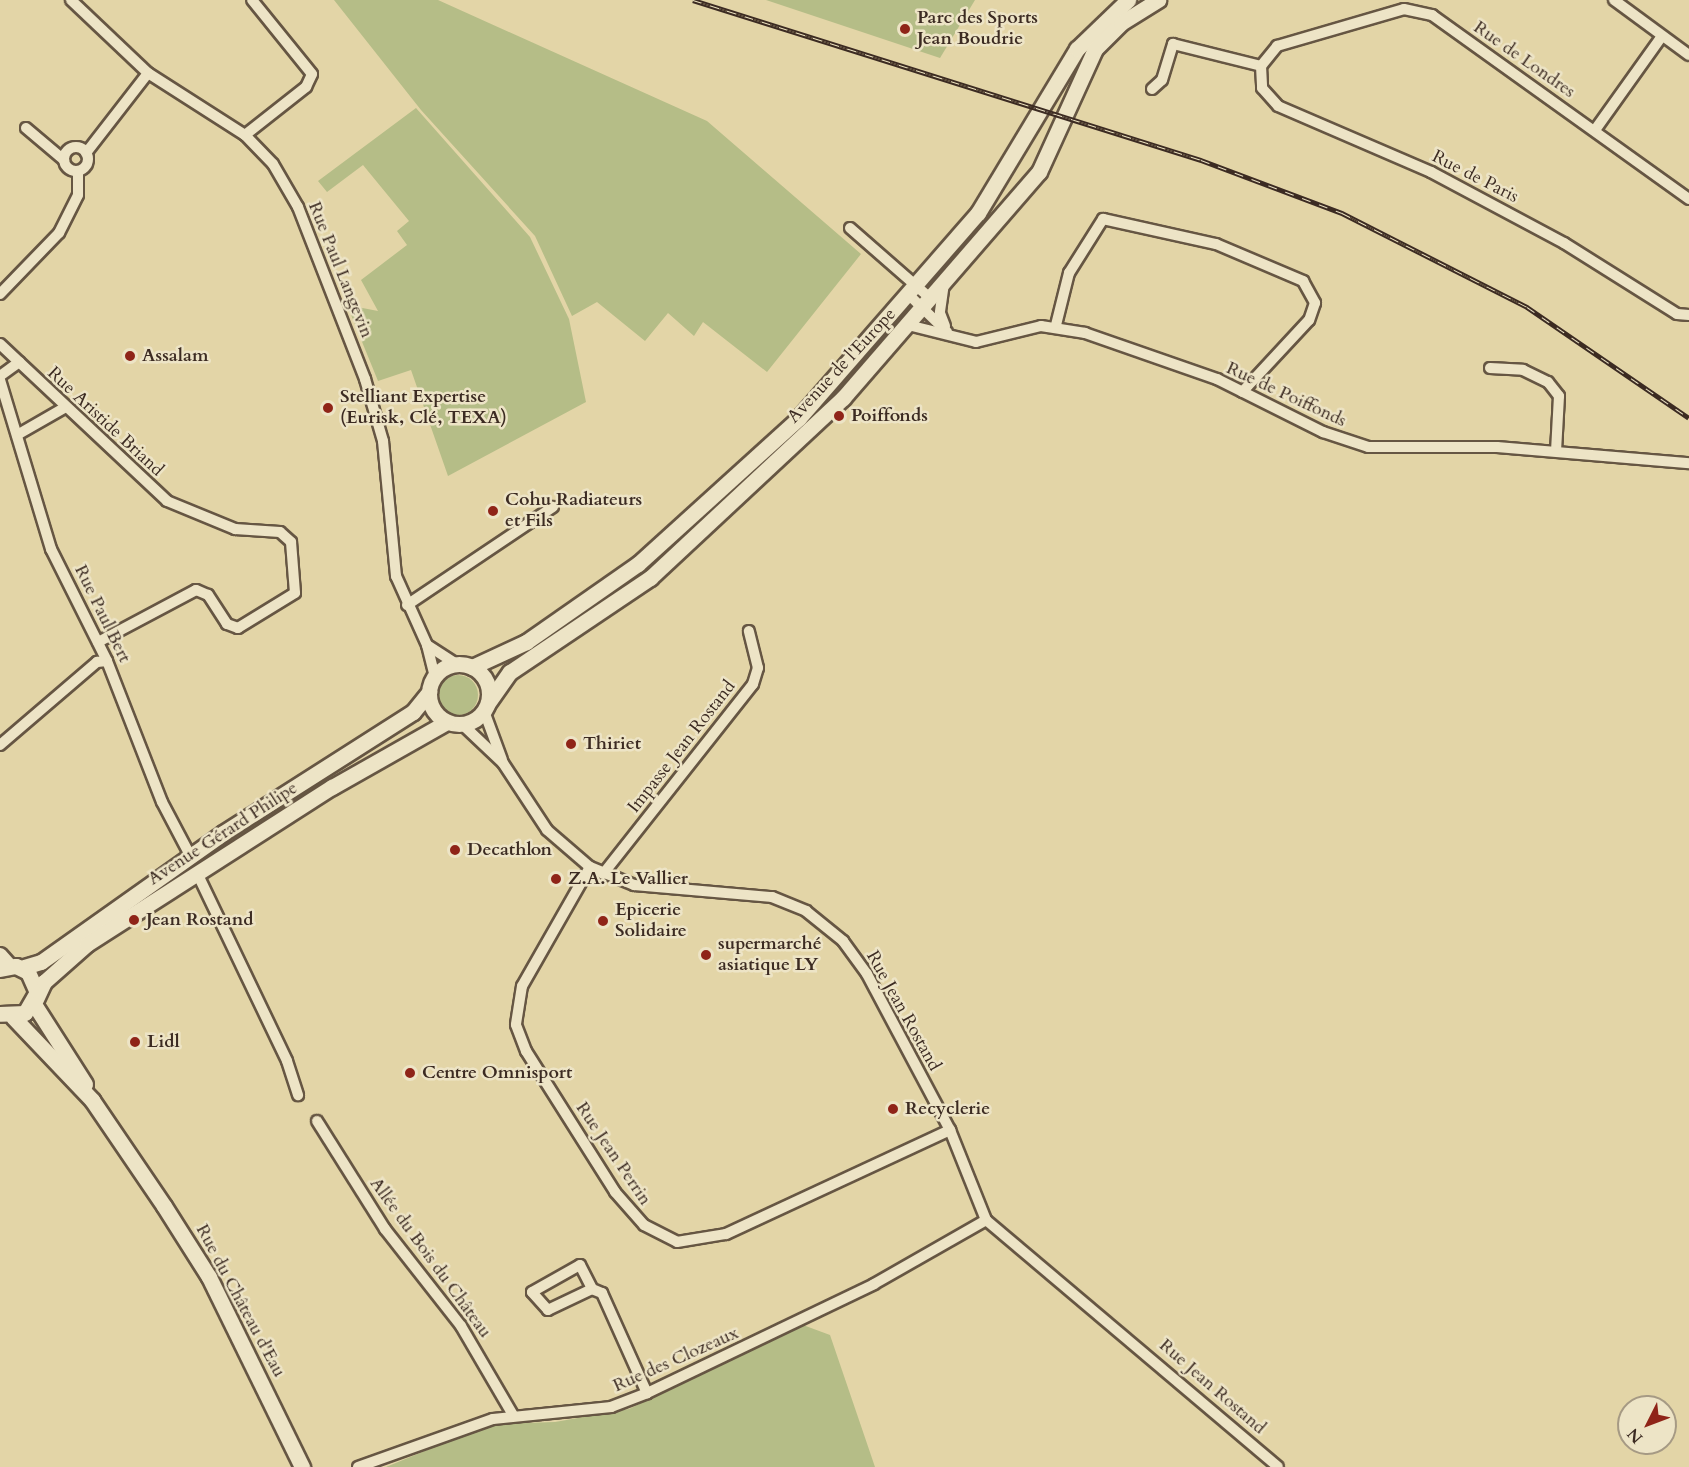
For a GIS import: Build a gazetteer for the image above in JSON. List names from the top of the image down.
{
  "streets": {
    "main road": ["Avenue de l'Europe", "Avenue Gérard Philipe", "Rue du Château d'Eau"],
    "street": [
      "Rue de Londres",
      "Rue de Paris",
      "Rue Paul Langevin",
      "Rue de Poiffonds",
      "Rue Aristide Briand",
      "Rue Paul Bert",
      "Impasse Jean Rostand",
      "Rue Jean Rostand",
      "Rue Jean Perrin",
      "Allée du Bois du Château",
      "Rue des Clozeaux"
    ]
  },
  "crossings": [
    ["Rue de Londres", "Rue de Paris"],
    ["Rue Paul Langevin", "Avenue de l'Europe"],
    ["Rue Paul Langevin", "Avenue Gérard Philipe"],
    ["Rue Paul Langevin", "Rue Jean Rostand"],
    ["Avenue de l'Europe", "Rue de Poiffonds"],
    ["Avenue de l'Europe", "Avenue Gérard Philipe"],
    ["Avenue de l'Europe", "Rue Jean Rostand"],
    ["Rue Aristide Briand", "Rue Paul Bert"],
    ["Rue Paul Bert", "Avenue Gérard Philipe"],
    ["Impasse Jean Rostand", "Rue Jean Rostand"],
    ["Avenue Gérard Philipe", "Rue Jean Rostand"],
    ["Avenue Gérard Philipe", "Rue du Château d'Eau"],
    ["Rue Jean Rostand", "Rue Jean Perrin"],
    ["Rue Jean Rostand", "Rue des Clozeaux"],
    ["Allée du Bois du Château", "Rue des Clozeaux"]
  ],
  "places": [
    "Parc des Sports Jean Boudrie",
    "Assalam",
    "Stelliant Expertise (Eurisk, Clé, TEXA)",
    "Poiffonds",
    "Cohu Radiateurs et Fils",
    "Thiriet",
    "Decathlon",
    "Z.A. Le Vallier",
    "Jean Rostand",
    "Epicerie Solidaire",
    "supermarché asiatique LY",
    "Lidl",
    "Centre Omnisport",
    "Recyclerie"
  ],
  "north": "bottom left"
}
